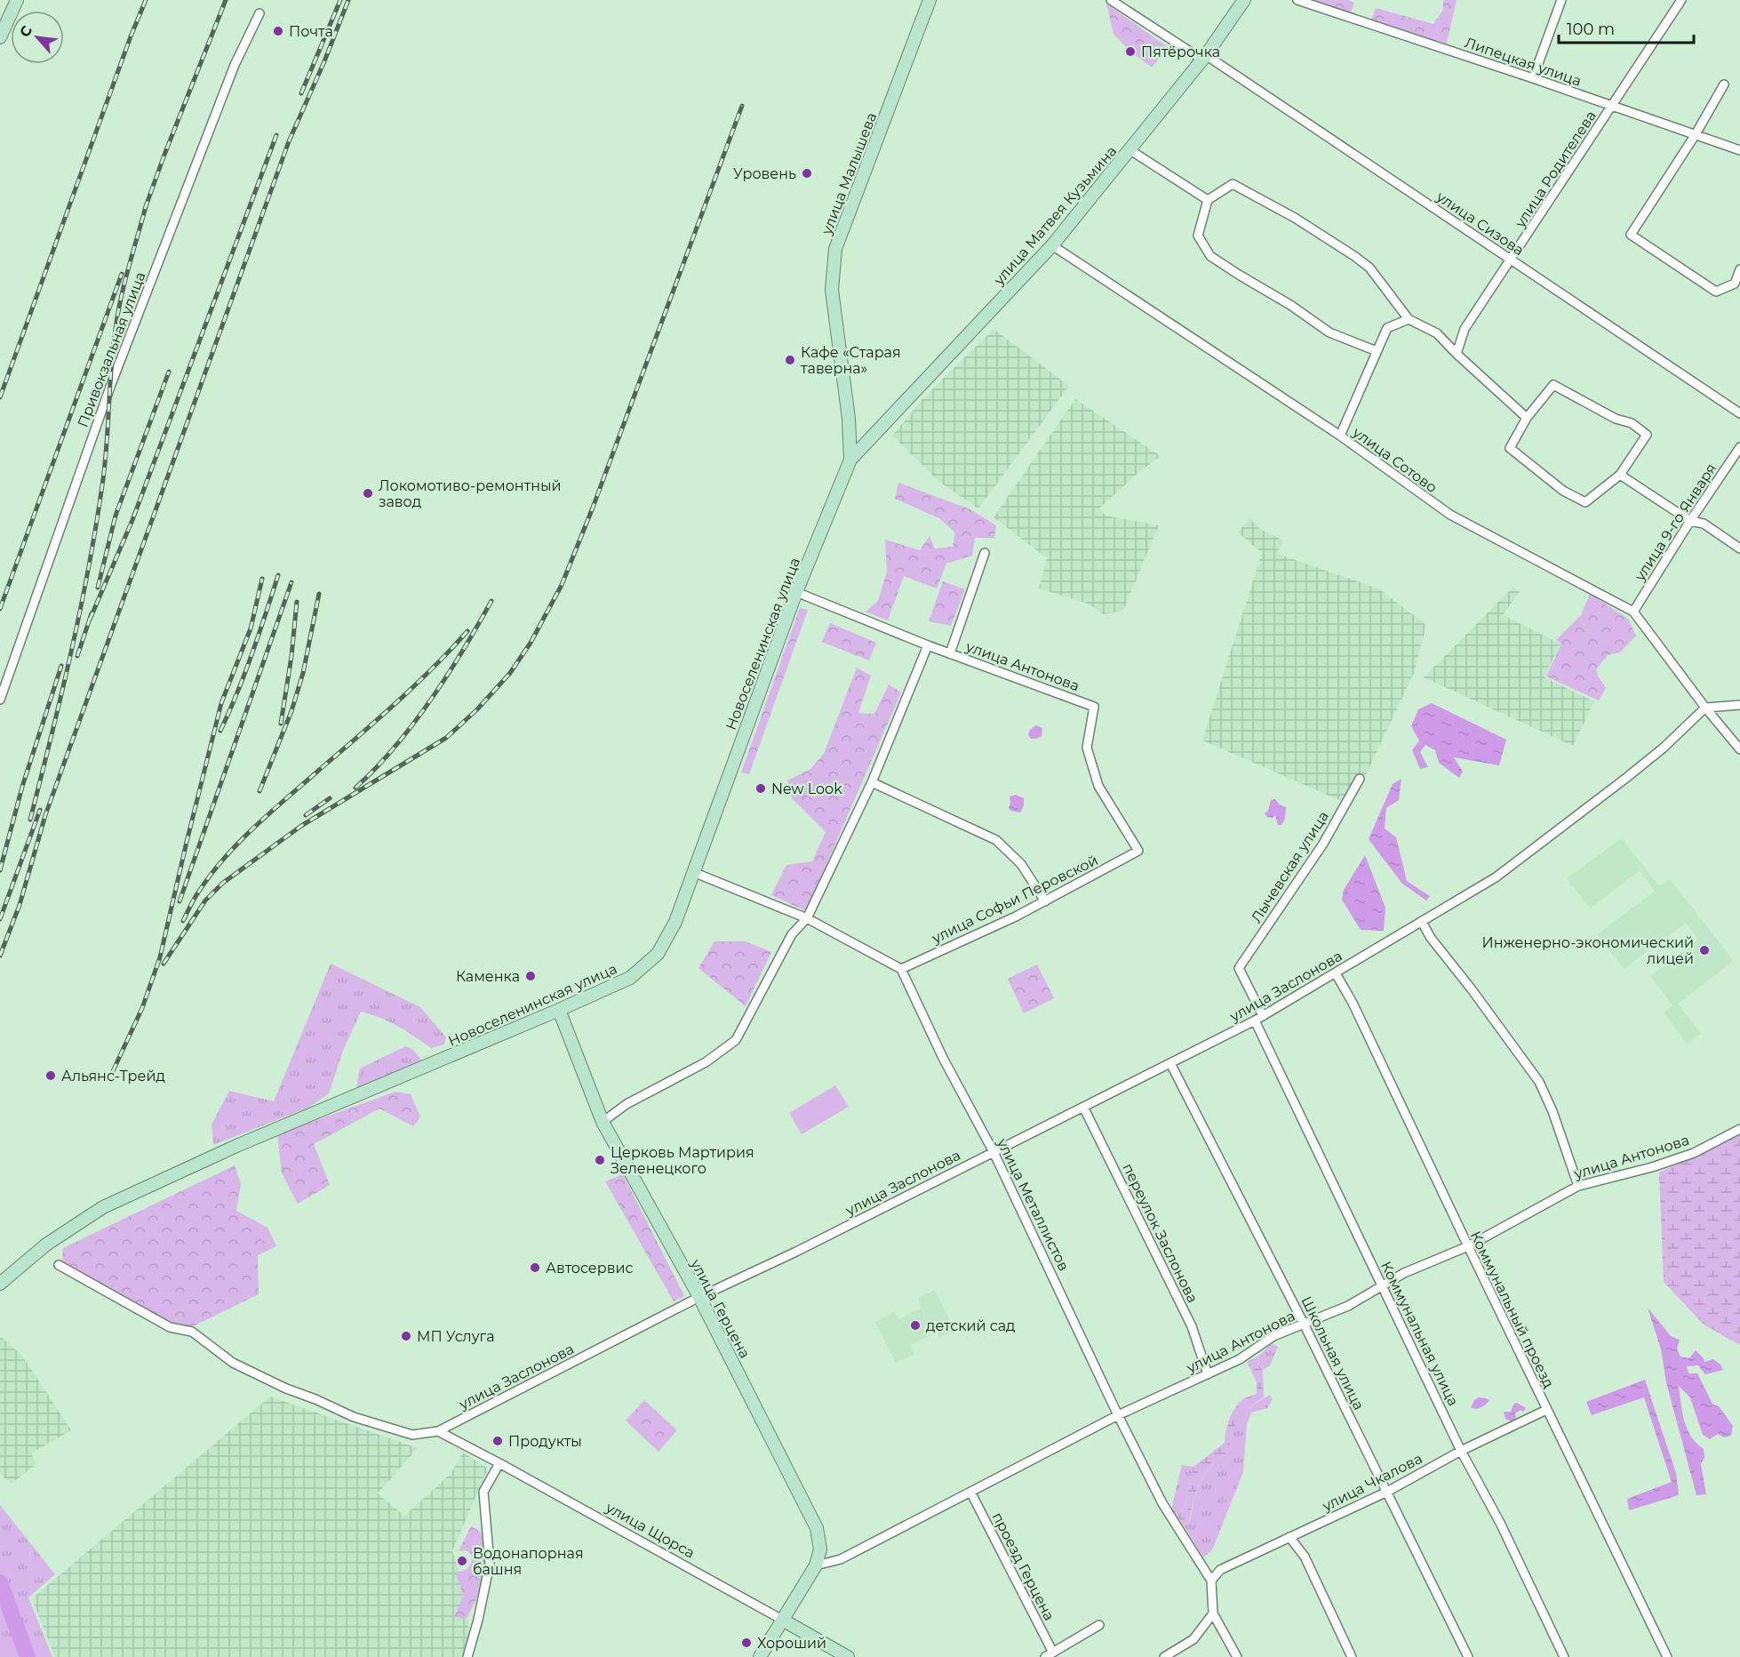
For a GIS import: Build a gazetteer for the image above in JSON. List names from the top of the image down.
{
  "streets": {
    "main road": [
      "улица Малышева",
      "улица Матвея Кузьмина",
      "Новоселенинская улица",
      "улица Герцена",
      "улица Щорса"
    ],
    "street": [
      "Липецкая улица",
      "улица Родителева",
      "улица Сизова",
      "Привокзальная улица",
      "улица Сотово",
      "улица 9-го Января",
      "улица Антонова",
      "Лычевская улица",
      "улица Софьи Перовской",
      "улица Заслонова",
      "улица Металлистов",
      "переулок Заслонова",
      "Коммунальный проезд",
      "Коммунальная улица",
      "Школьная улица",
      "улица Чкалова",
      "проезд Герцена"
    ]
  },
  "crossings": [
    ["Липецкая улица", "улица Родителева"],
    ["улица Родителева", "улица Сизова"],
    ["улица Малышева", "улица Матвея Кузьмина"],
    ["улица Малышева", "Новоселенинская улица"],
    ["улица Матвея Кузьмина", "улица Сизова"],
    ["улица Матвея Кузьмина", "улица Сотово"],
    ["улица Матвея Кузьмина", "Новоселенинская улица"],
    ["улица Сотово", "улица 9-го Января"],
    ["улица Сотово", "улица Заслонова"],
    ["Новоселенинская улица", "улица Антонова"],
    ["Новоселенинская улица", "улица Герцена"],
    ["улица Антонова", "улица Софьи Перовской"],
    ["улица Антонова", "улица Металлистов"],
    ["улица Антонова", "переулок Заслонова"],
    ["улица Антонова", "улица Герцена"],
    ["улица Антонова", "Коммунальный проезд"],
    ["улица Антонова", "Коммунальная улица"],
    ["улица Антонова", "Школьная улица"],
    ["улица Антонова", "проезд Герцена"],
    ["Лычевская улица", "Коммунальная улица"],
    ["улица Софьи Перовской", "улица Металлистов"],
    ["улица Заслонова", "улица Металлистов"],
    ["улица Заслонова", "переулок Заслонова"],
    ["улица Заслонова", "улица Герцена"],
    ["улица Заслонова", "Коммунальный проезд"],
    ["улица Заслонова", "Коммунальная улица"],
    ["улица Заслонова", "Школьная улица"],
    ["улица Заслонова", "улица Щорса"],
    ["улица Металлистов", "улица Чкалова"],
    ["улица Герцена", "улица Щорса"],
    ["Коммунальный проезд", "улица Чкалова"],
    ["Коммунальная улица", "улица Чкалова"],
    ["Школьная улица", "улица Чкалова"]
  ],
  "places": [
    "Почта",
    "Пятёрочка",
    "Уровень",
    "Кафе «Старая таверна»",
    "Локомотиво-ремонтный завод",
    "New Look",
    "Инженерно-экономический лицей",
    "Каменка",
    "Альянс-Трейд",
    "Церковь Мартирия Зеленецкого",
    "Автосервис",
    "детский сад",
    "МП Услуга",
    "Продукты",
    "Водонапорная башня",
    "Хороший"
  ],
  "scale_bar": "100 m",
  "north": "top left"
}
